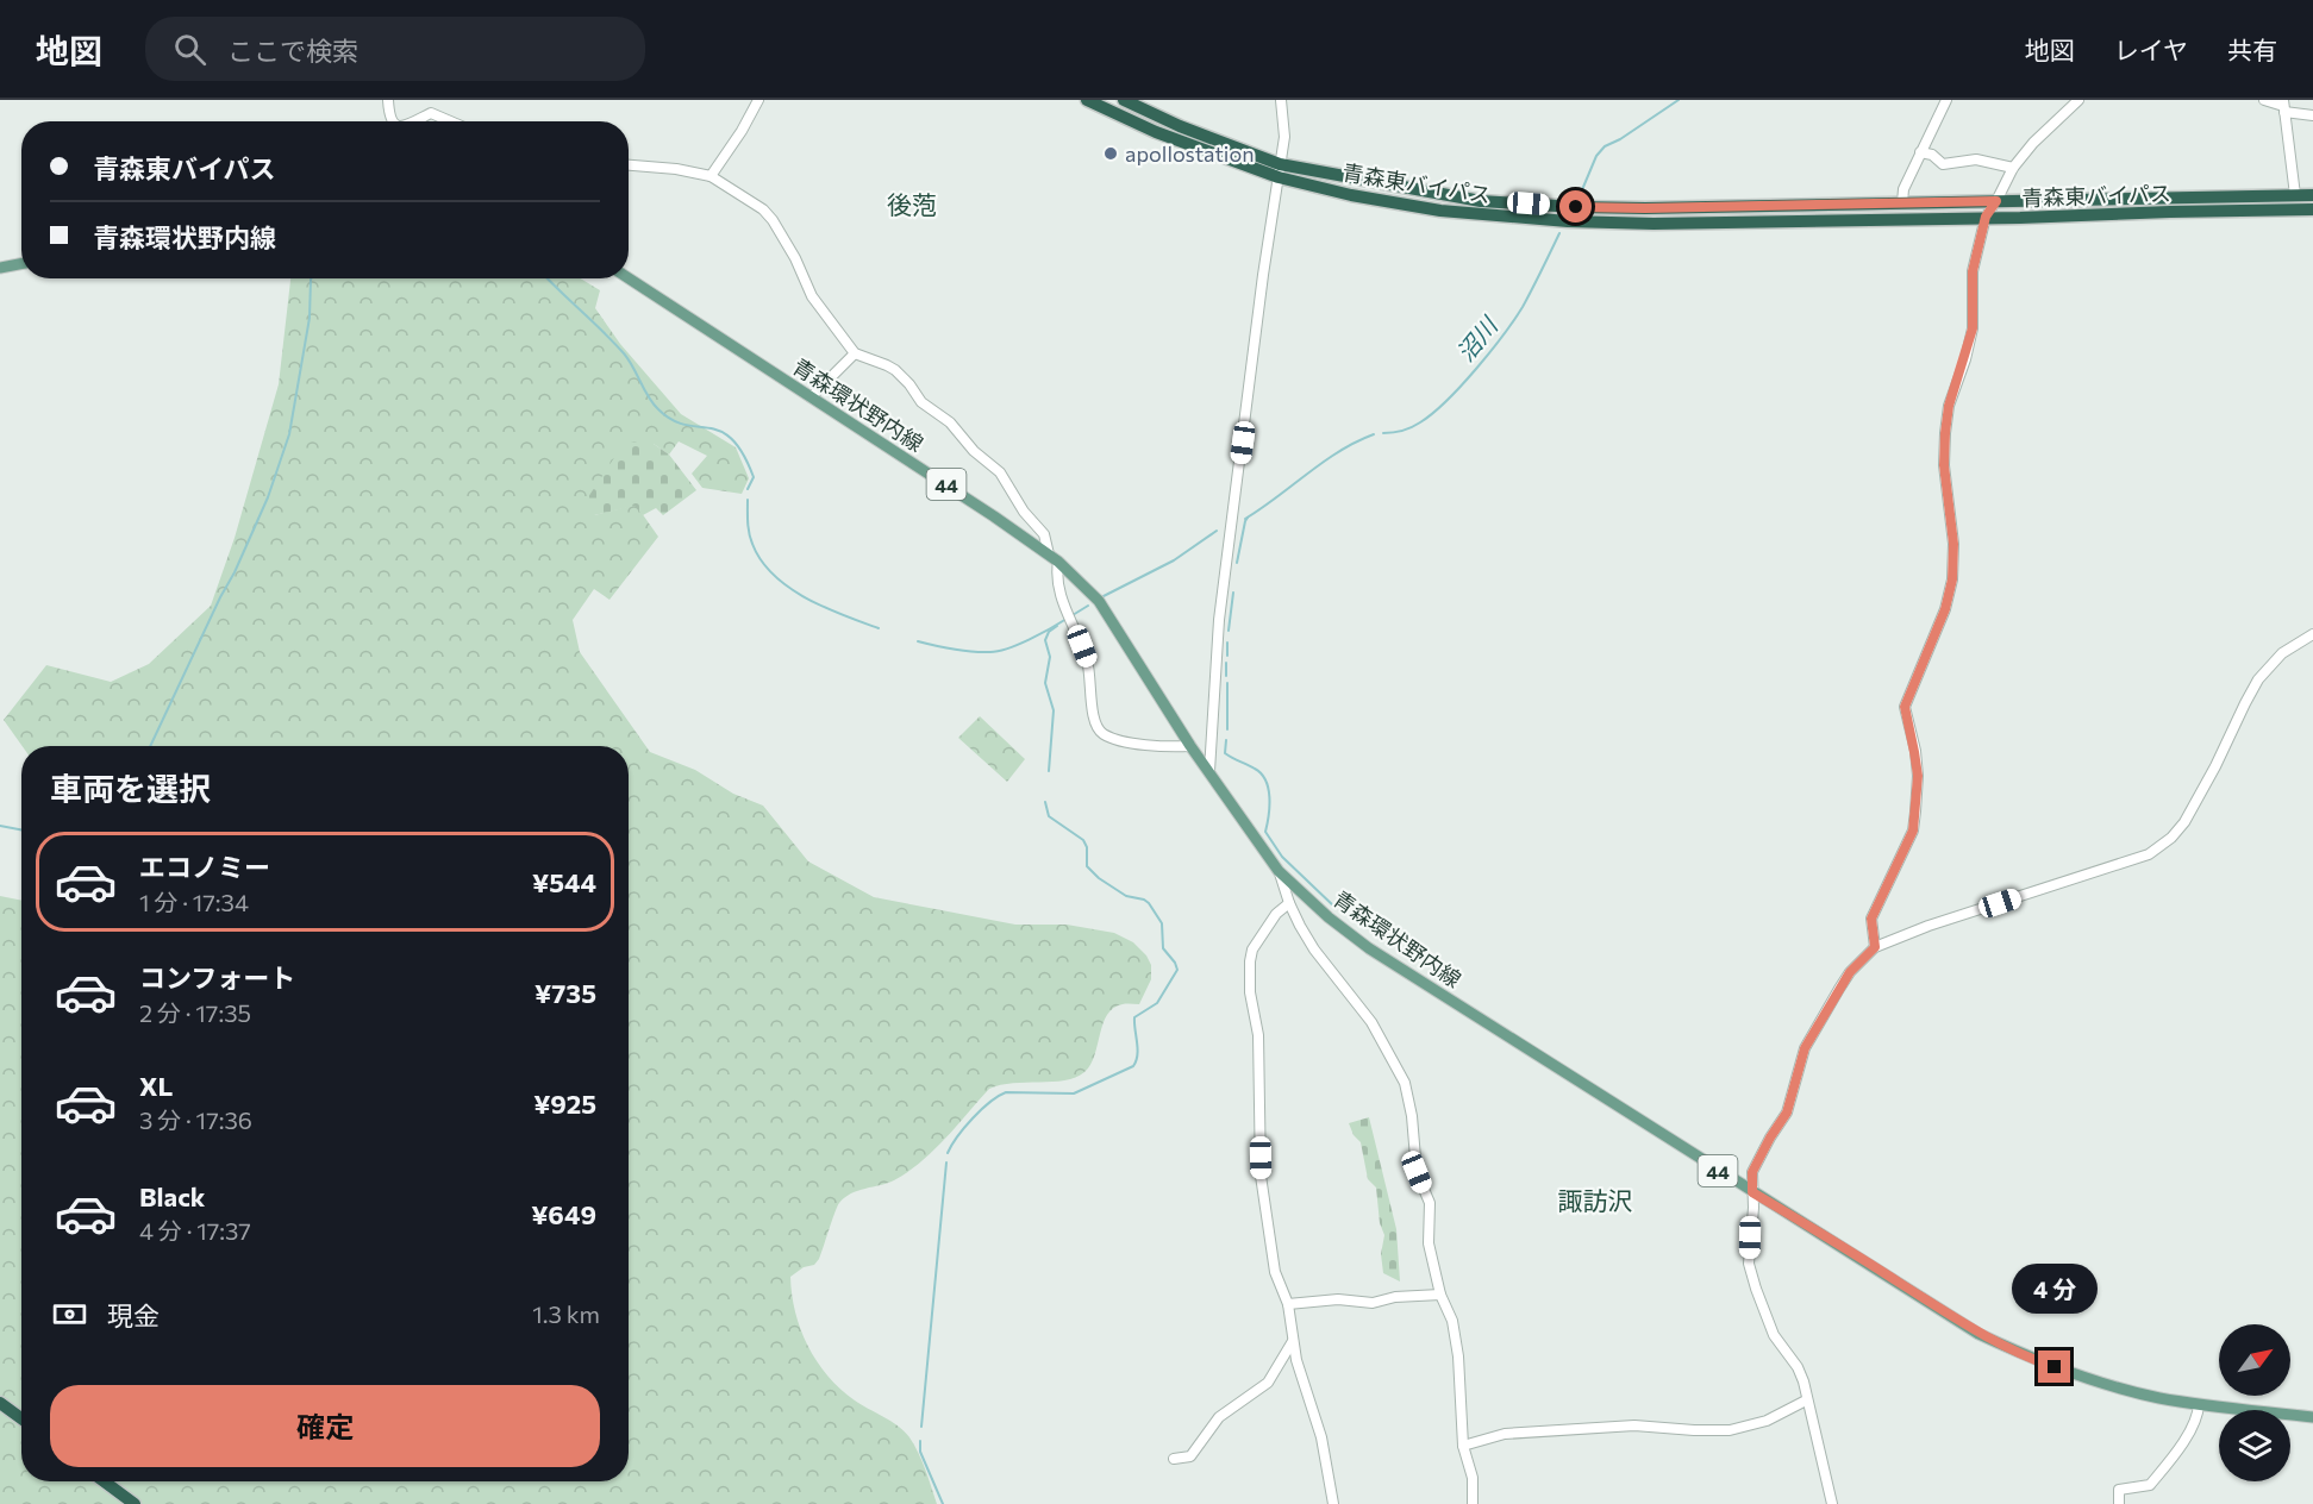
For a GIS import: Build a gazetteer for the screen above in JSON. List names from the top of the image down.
{
  "streets": {
    "highway": ["青森東バイパス"],
    "main road": ["青森環状野内線", "44"]
  },
  "districts": ["後萢", "諏訪沢"],
  "water": ["沼川"],
  "places": ["apollostation"],
  "north": "top right",
  "page": {
    "header": "地図",
    "search": "ここで検索",
    "nav": ["地図", "レイヤ", "共有"],
    "banner": ["青森東バイパス", "青森環状野内線"],
    "heading": "車両を選択",
    "list": [
      {
        "name": "エコノミー",
        "note": "1 分 · 17:34",
        "value": "¥544"
      },
      {
        "name": "コンフォート",
        "note": "2 分 · 17:35",
        "value": "¥735"
      },
      {
        "name": "XL",
        "note": "3 分 · 17:36",
        "value": "¥925"
      },
      {
        "name": "Black",
        "note": "4 分 · 17:37",
        "value": "¥649"
      }
    ],
    "bubble": "4 分",
    "pay": ["現金", "1.3 km"],
    "buttons": "確定"
  }
}
